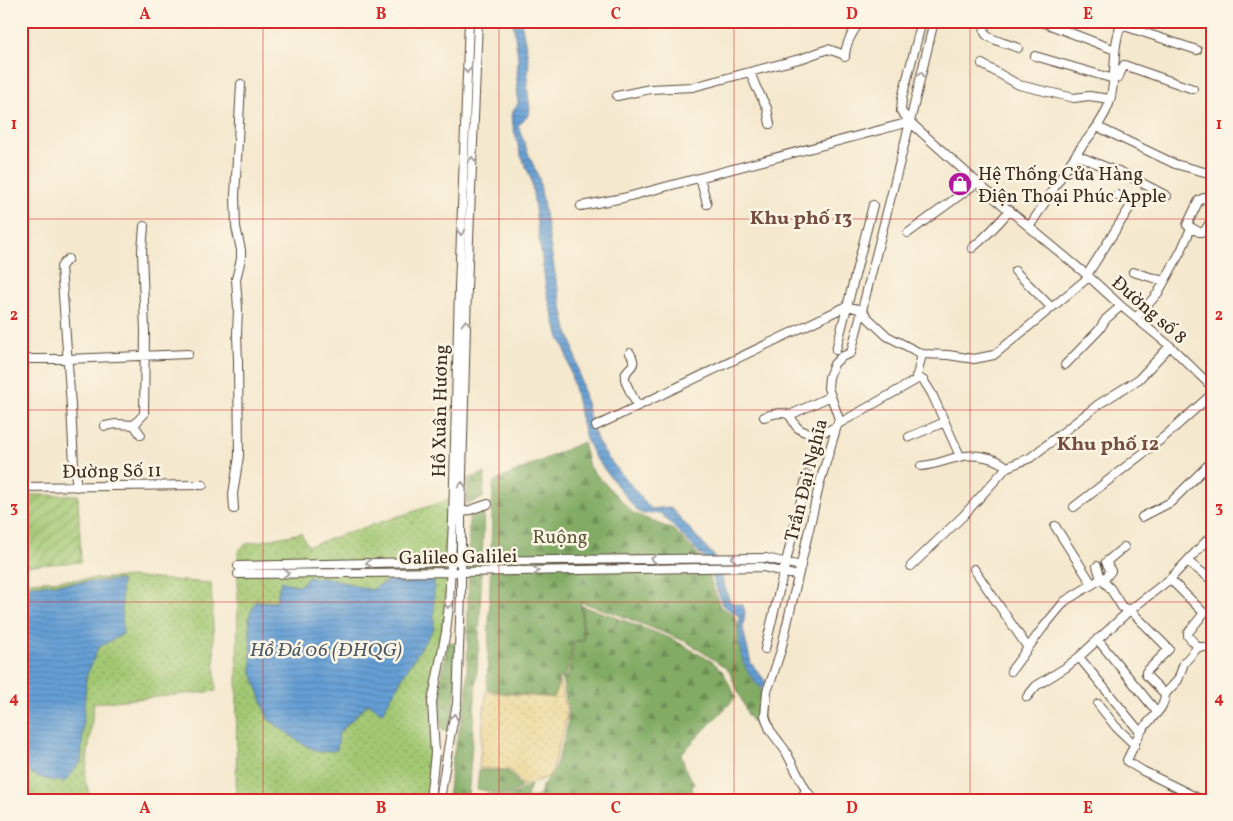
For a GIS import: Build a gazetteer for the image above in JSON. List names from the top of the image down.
{
  "streets": {
    "street": [
      "Đường số 8",
      "Hồ Xuân Hương",
      "Đường Số 11",
      "Trần Đại Nghĩa",
      "Galileo Galilei"
    ]
  },
  "crossings": [
    ["Đường số 8", "Trần Đại Nghĩa"],
    ["Hồ Xuân Hương", "Galileo Galilei"],
    ["Trần Đại Nghĩa", "Galileo Galilei"]
  ],
  "districts": ["Khu phố 13", "Khu phố 12"],
  "water": ["Hồ Đá 06 (ĐHQG)"],
  "parks": ["Ruộng"],
  "places": {
    "shop": ["Hệ Thống Cửa Hàng Điện Thoại Phúc Apple"]
  },
  "grid": {
    "columns": [
      "A",
      "B",
      "C",
      "D",
      "E"
    ],
    "rows": [
      "1",
      "2",
      "3",
      "4"
    ]
  }
}
